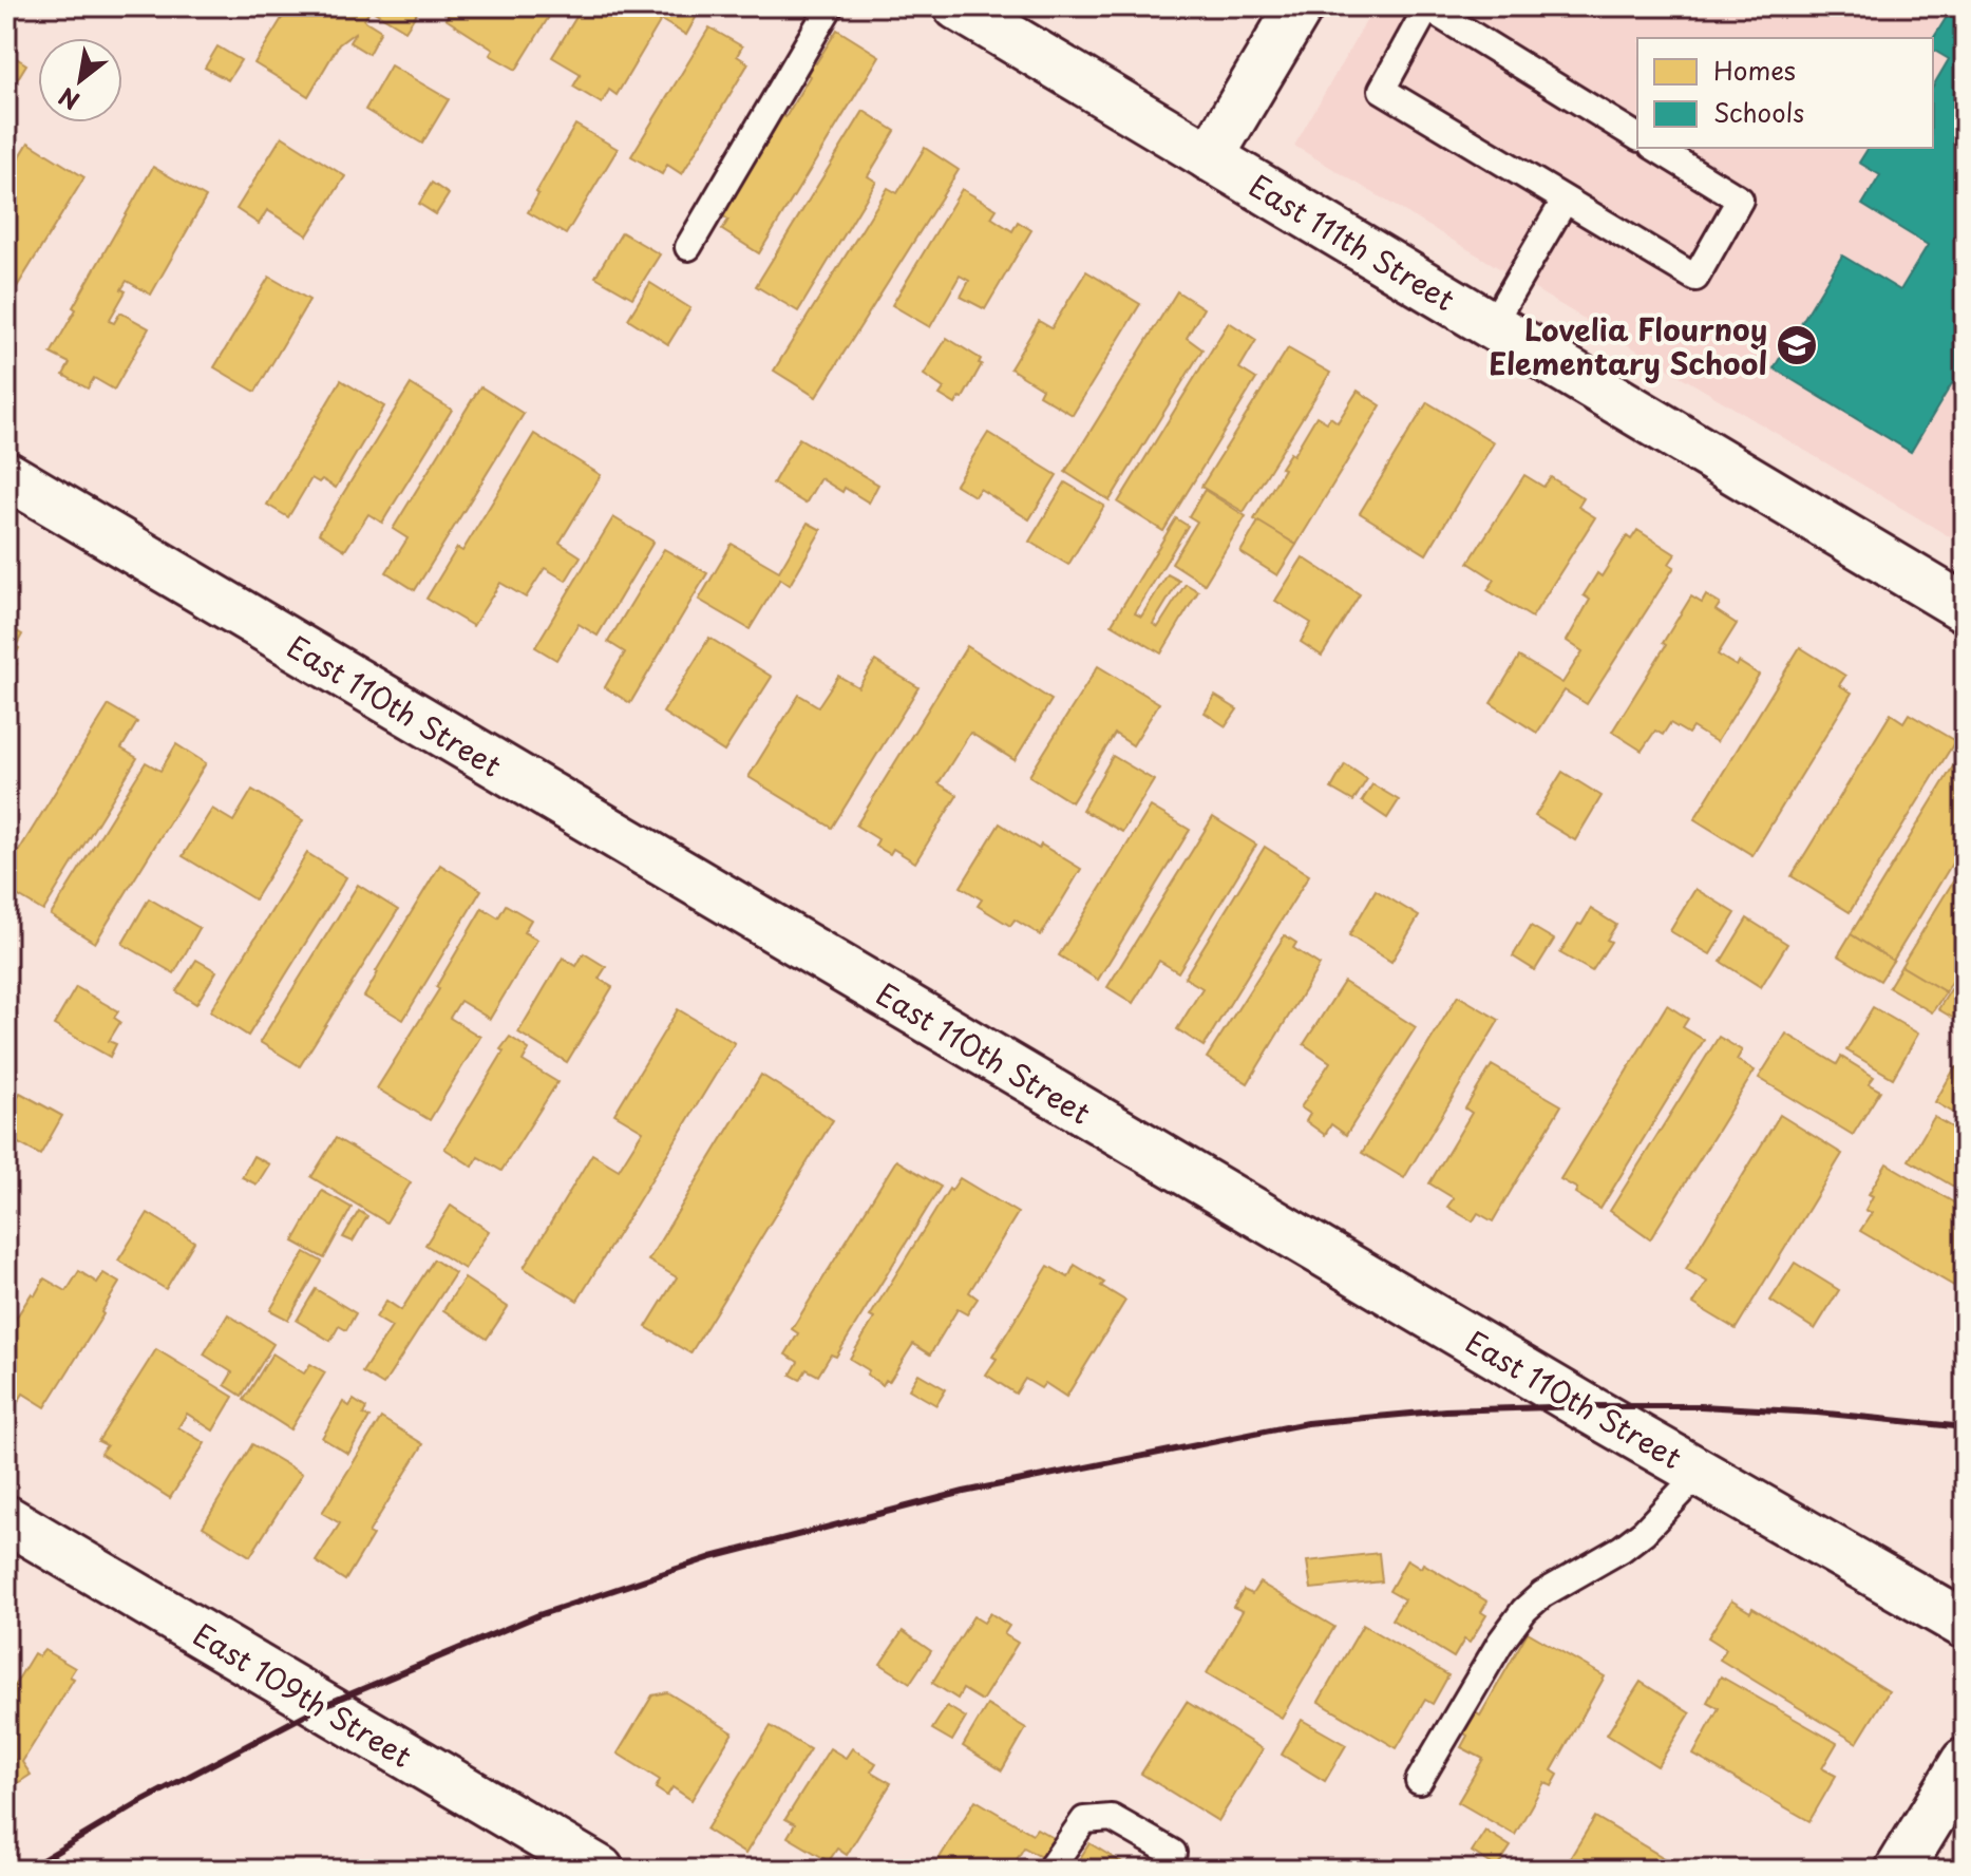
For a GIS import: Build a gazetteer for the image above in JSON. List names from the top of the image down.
{
  "streets": {
    "street": ["East 111th Street", "East 110th Street", "East 109th Street"]
  },
  "places": {
    "school or university": ["Lovelia Flournoy Elementary School"]
  },
  "legend": ["Homes", "Schools"],
  "north": "bottom left"
}
